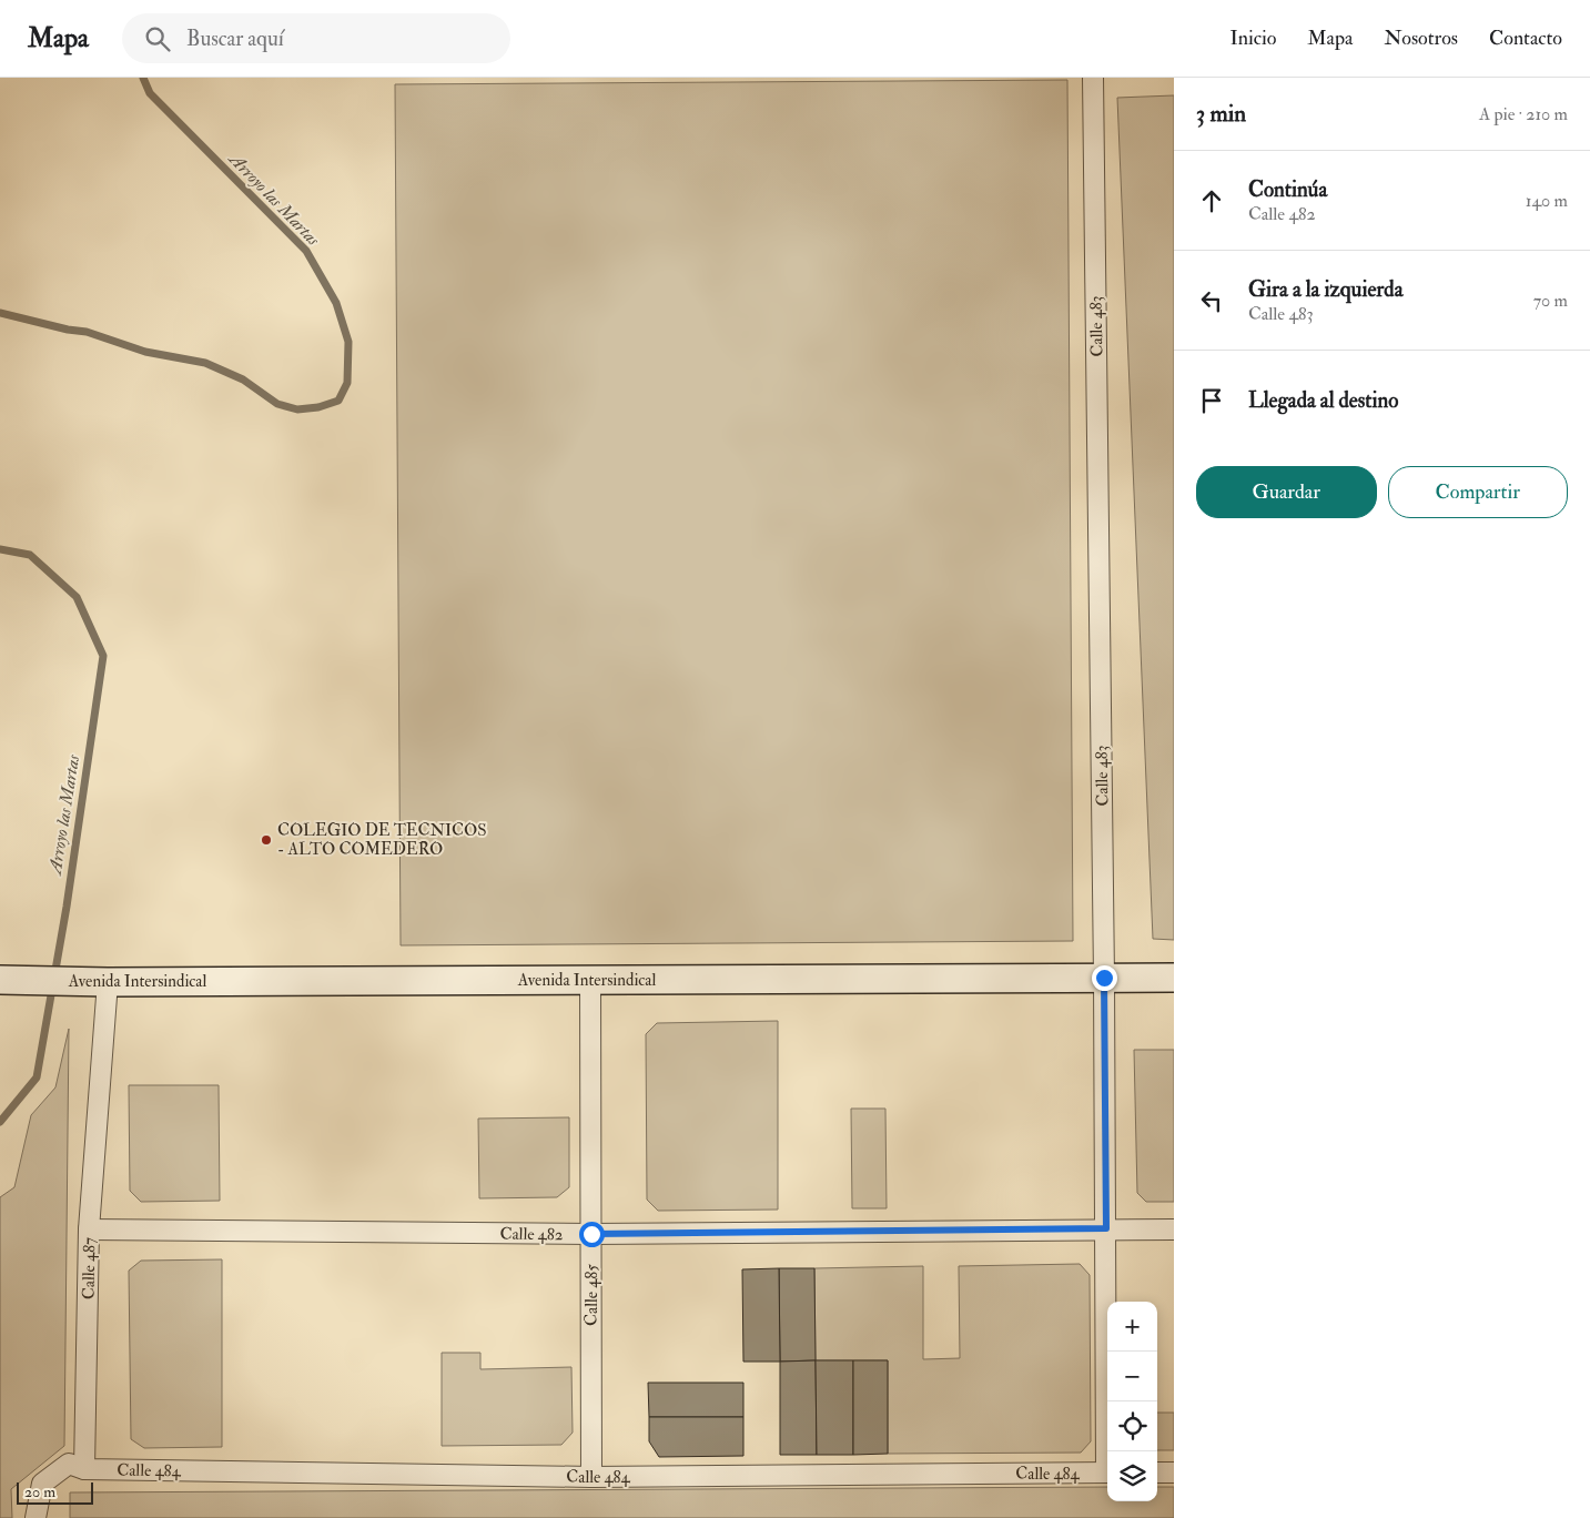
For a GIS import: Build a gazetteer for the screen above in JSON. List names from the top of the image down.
{
  "streets": {
    "street": [
      "Calle 483",
      "Avenida Intersindical",
      "Calle 482",
      "Calle 487",
      "Calle 485",
      "Calle 484"
    ]
  },
  "crossings": [
    ["Calle 483", "Avenida Intersindical"],
    ["Calle 483", "Calle 482"],
    ["Avenida Intersindical", "Calle 487"],
    ["Avenida Intersindical", "Calle 485"],
    ["Calle 482", "Calle 487"],
    ["Calle 482", "Calle 485"],
    ["Calle 487", "Calle 484"],
    ["Calle 485", "Calle 484"]
  ],
  "water": ["Arroyo las Martas"],
  "places": ["COLEGIO DE TECNICOS - ALTO COMEDERO"],
  "scale_bar": "20 m",
  "page": {
    "header": "Mapa",
    "search": "Buscar aquí",
    "nav": [
      "Inicio",
      "Mapa",
      "Nosotros",
      "Contacto"
    ],
    "heading": ["3 min", "A pie · 210 m"],
    "list": [
      ["Continúa", "Calle 482", "140 m"],
      ["Gira a la izquierda", "Calle 483", "70 m"],
      "Llegada al destino"
    ],
    "buttons": ["Guardar", "Compartir"],
    "map_buttons": ["+", "−"],
    "scale": "20 m"
  }
}
